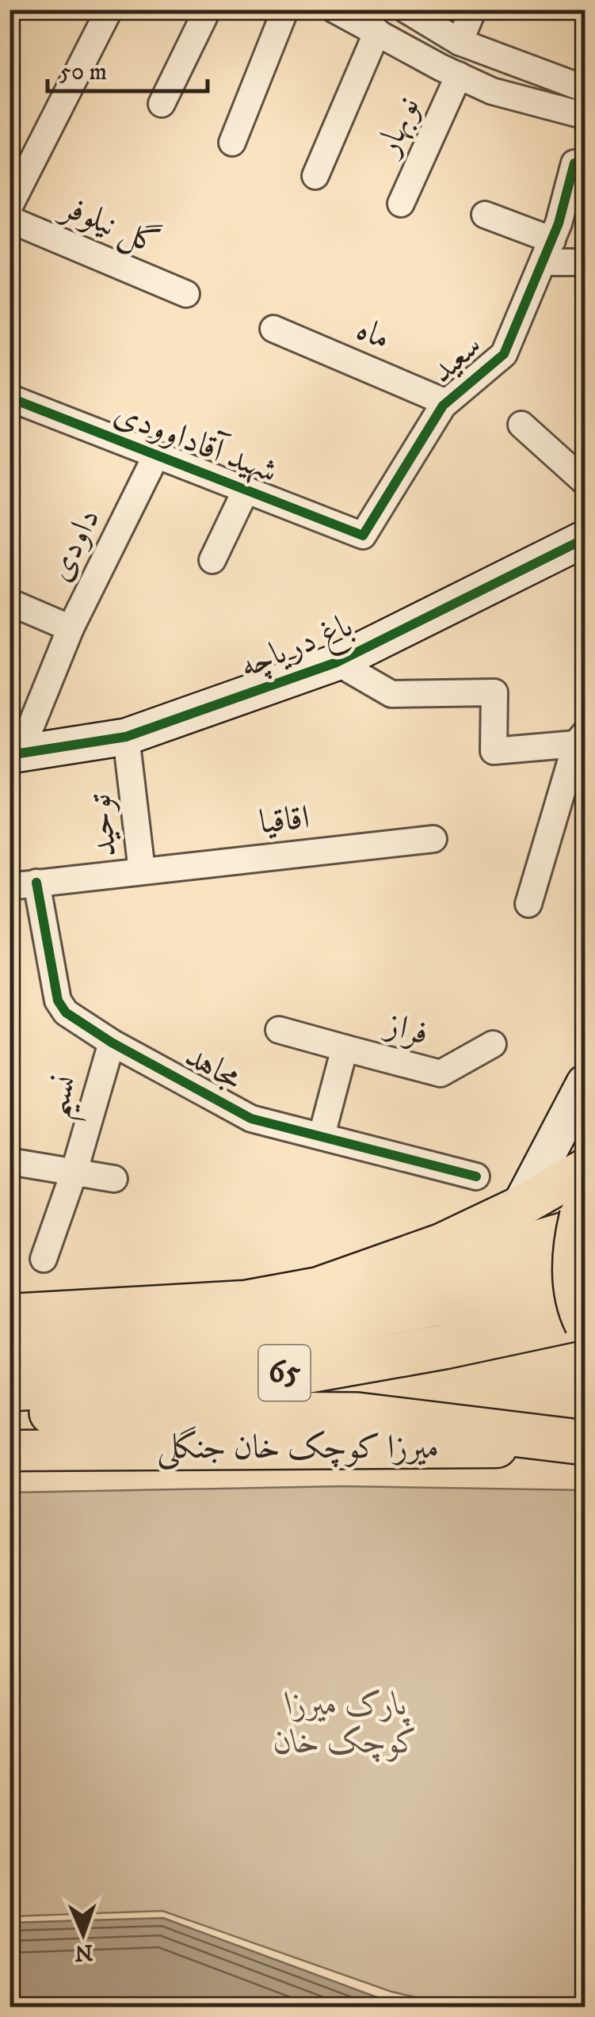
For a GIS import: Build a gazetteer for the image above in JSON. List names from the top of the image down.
{
  "streets": {
    "highway": ["65"],
    "main road": ["میرزا کوچک خان جنگلی"],
    "street": [
      "نوبهار",
      "گل نیلوفر",
      "ماه",
      "سعید",
      "شهید آقاداوودی",
      "داودی",
      "باغ دریاچه",
      "اقاقیا",
      "توحید",
      "فراز",
      "مجاهد",
      "نسیم"
    ]
  },
  "crossings": [
    ["ماه", "سعید"],
    ["سعید", "شهید آقاداوودی"],
    ["شهید آقاداوودی", "داودی"],
    ["داودی", "باغ دریاچه"],
    ["باغ دریاچه", "توحید"],
    ["اقاقیا", "توحید"],
    ["توحید", "مجاهد"],
    ["مجاهد", "نسیم"]
  ],
  "parks": ["پارک میرزا کوچک خان"],
  "scale_bar": "50 m",
  "north": "bottom"
}
